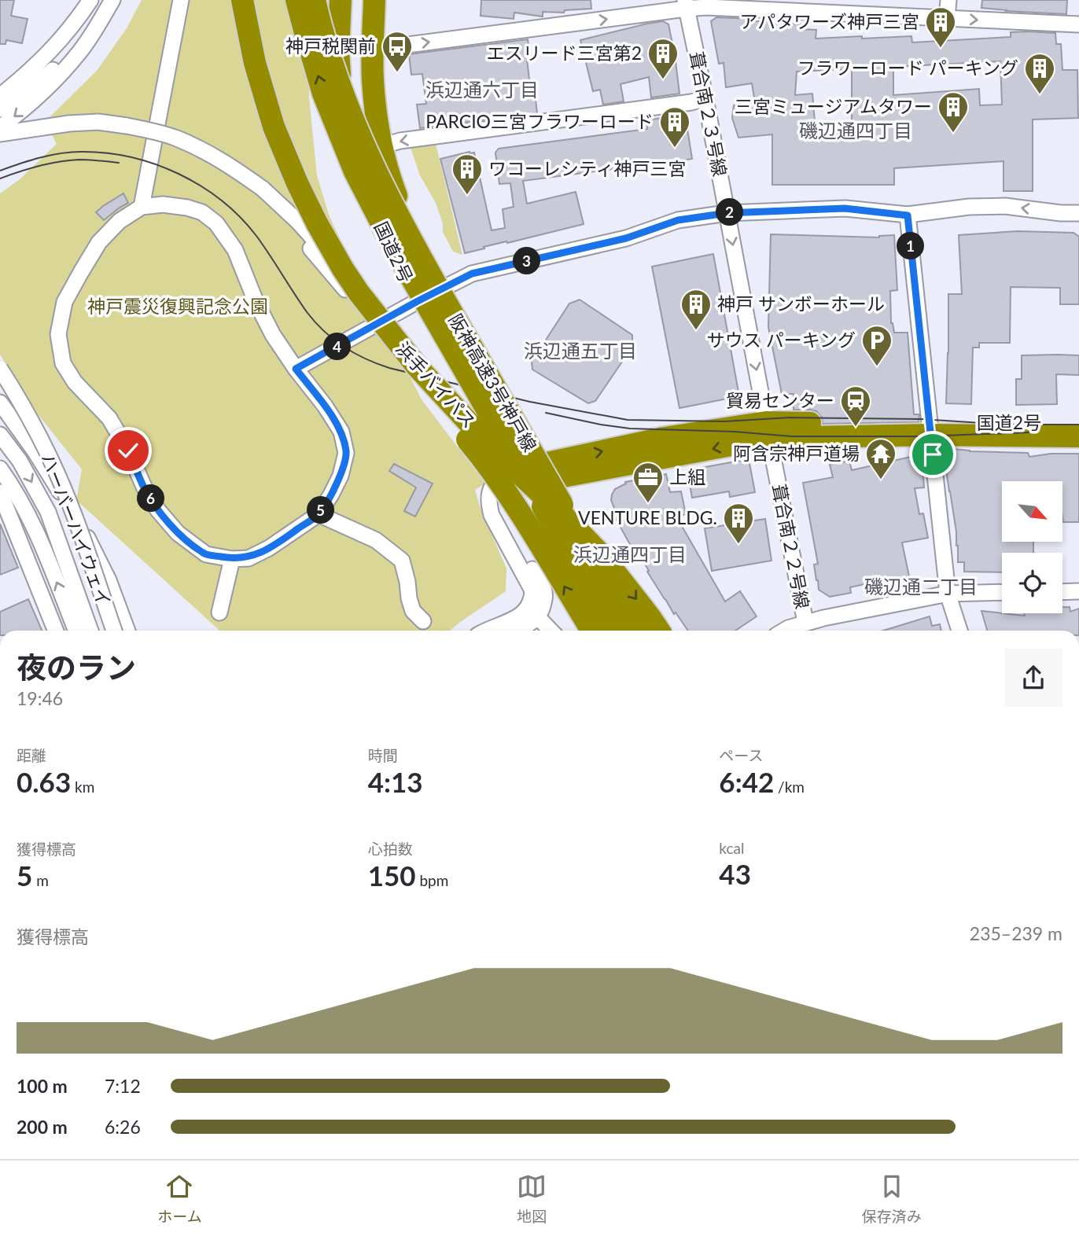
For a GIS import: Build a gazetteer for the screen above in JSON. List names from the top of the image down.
{
  "streets": {
    "highway": ["国道2号", "阪神高速3号神戸線", "浜手バイパス"],
    "street": ["葺合南２３号線", "ハーバーハイウェイ", "葺合南２２号線"]
  },
  "crossings": [
    ["葺合南２３号線", "国道2号"],
    ["葺合南２３号線", "葺合南２２号線"],
    ["国道2号", "葺合南２２号線"]
  ],
  "one_way": ["葺合南２３号線"],
  "districts": [
    "浜辺通六丁目",
    "磯辺通四丁目",
    "浜辺通五丁目",
    "浜辺通四丁目",
    "磯辺通二丁目"
  ],
  "parks": ["神戸震災復興記念公園"],
  "places": {
    "building": [
      "アパタワーズ神戸三宮",
      "エスリード三宮第2",
      "フラワーロード パーキング",
      "三宮ミュージアムタワー",
      "PARCIO三宮フラワーロード",
      "ワコーレシティ神戸三宮",
      "神戸 サンボーホール",
      "VENTURE BLDG."
    ],
    "bus stop": ["神戸税関前"],
    "parking": ["サウス パーキング"],
    "station": ["貿易センター"],
    "temple": ["阿含宗神戸道場"],
    "office": ["上組"]
  },
  "north": "bottom right",
  "page": {
    "pins": [
      "2",
      "1",
      "3",
      "4",
      "6",
      "5"
    ],
    "heading": ["夜のラン", "19:46"],
    "stats": [
      ["距離", "0.63 km"],
      ["時間", "4:13"],
      ["ペース", "6:42 /km"],
      ["獲得標高", "5 m"],
      ["心拍数", "150 bpm"],
      ["kcal", "43"]
    ],
    "chart": ["獲得標高", "235–239 m"],
    "list": [
      {
        "name": "100 m",
        "note": "7:12"
      },
      {
        "name": "200 m",
        "note": "6:26"
      }
    ],
    "tabs": ["ホーム", "地図", "保存済み"]
  }
}
